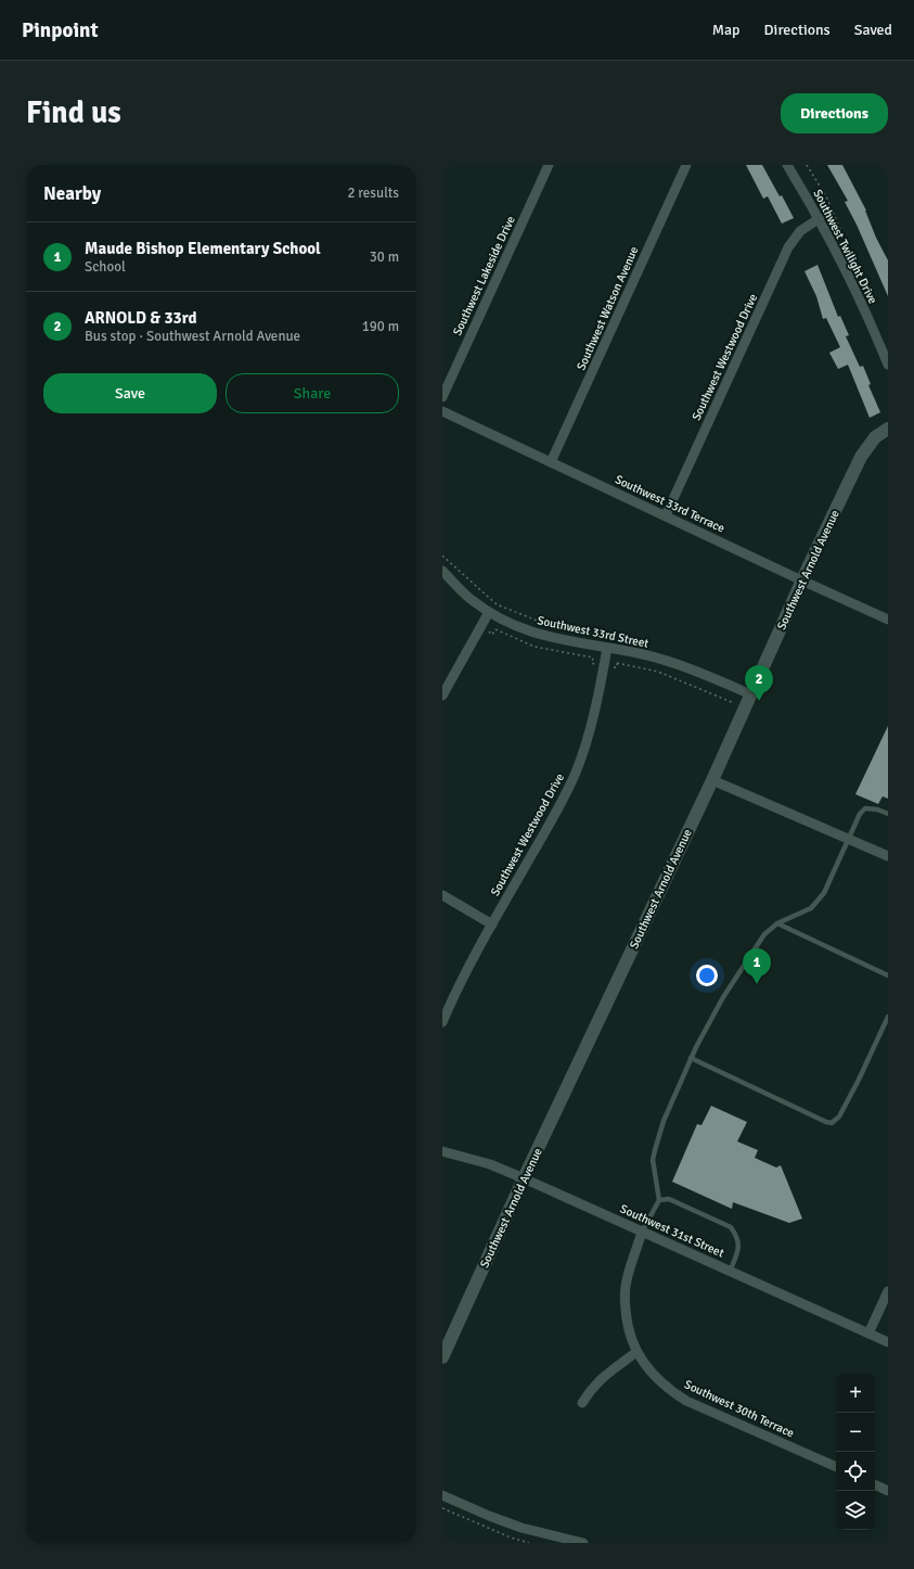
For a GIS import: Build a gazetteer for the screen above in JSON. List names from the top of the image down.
{
  "streets": {
    "street": [
      "Southwest Twilight Drive",
      "Southwest Lakeside Drive",
      "Southwest Watson Avenue",
      "Southwest Westwood Drive",
      "Southwest 33rd Terrace",
      "Southwest Arnold Avenue",
      "Southwest 33rd Street",
      "Southwest 31st Street",
      "Southwest 30th Terrace"
    ]
  },
  "crossings": [
    ["Southwest Twilight Drive", "Southwest Westwood Drive"],
    ["Southwest Watson Avenue", "Southwest 33rd Terrace"],
    ["Southwest Westwood Drive", "Southwest 33rd Terrace"],
    ["Southwest Westwood Drive", "Southwest 33rd Street"],
    ["Southwest 33rd Terrace", "Southwest Arnold Avenue"],
    ["Southwest Arnold Avenue", "Southwest 33rd Street"],
    ["Southwest Arnold Avenue", "Southwest 31st Street"],
    ["Southwest 31st Street", "Southwest 30th Terrace"]
  ],
  "page": {
    "header": "Pinpoint",
    "nav": ["Map", "Directions", "Saved"],
    "buttons": [
      "Directions",
      ["Save", "Share"]
    ],
    "title": "Find us",
    "heading": ["Nearby", "2 results"],
    "list": [
      {
        "mark": "1",
        "name": "Maude Bishop Elementary School",
        "note": "School",
        "value": "30 m"
      },
      {
        "mark": "2",
        "name": "ARNOLD & 33rd",
        "note": "Bus stop · Southwest Arnold Avenue",
        "value": "190 m"
      }
    ],
    "pins": ["2", "1"],
    "map_buttons": ["+", "−"]
  }
}
